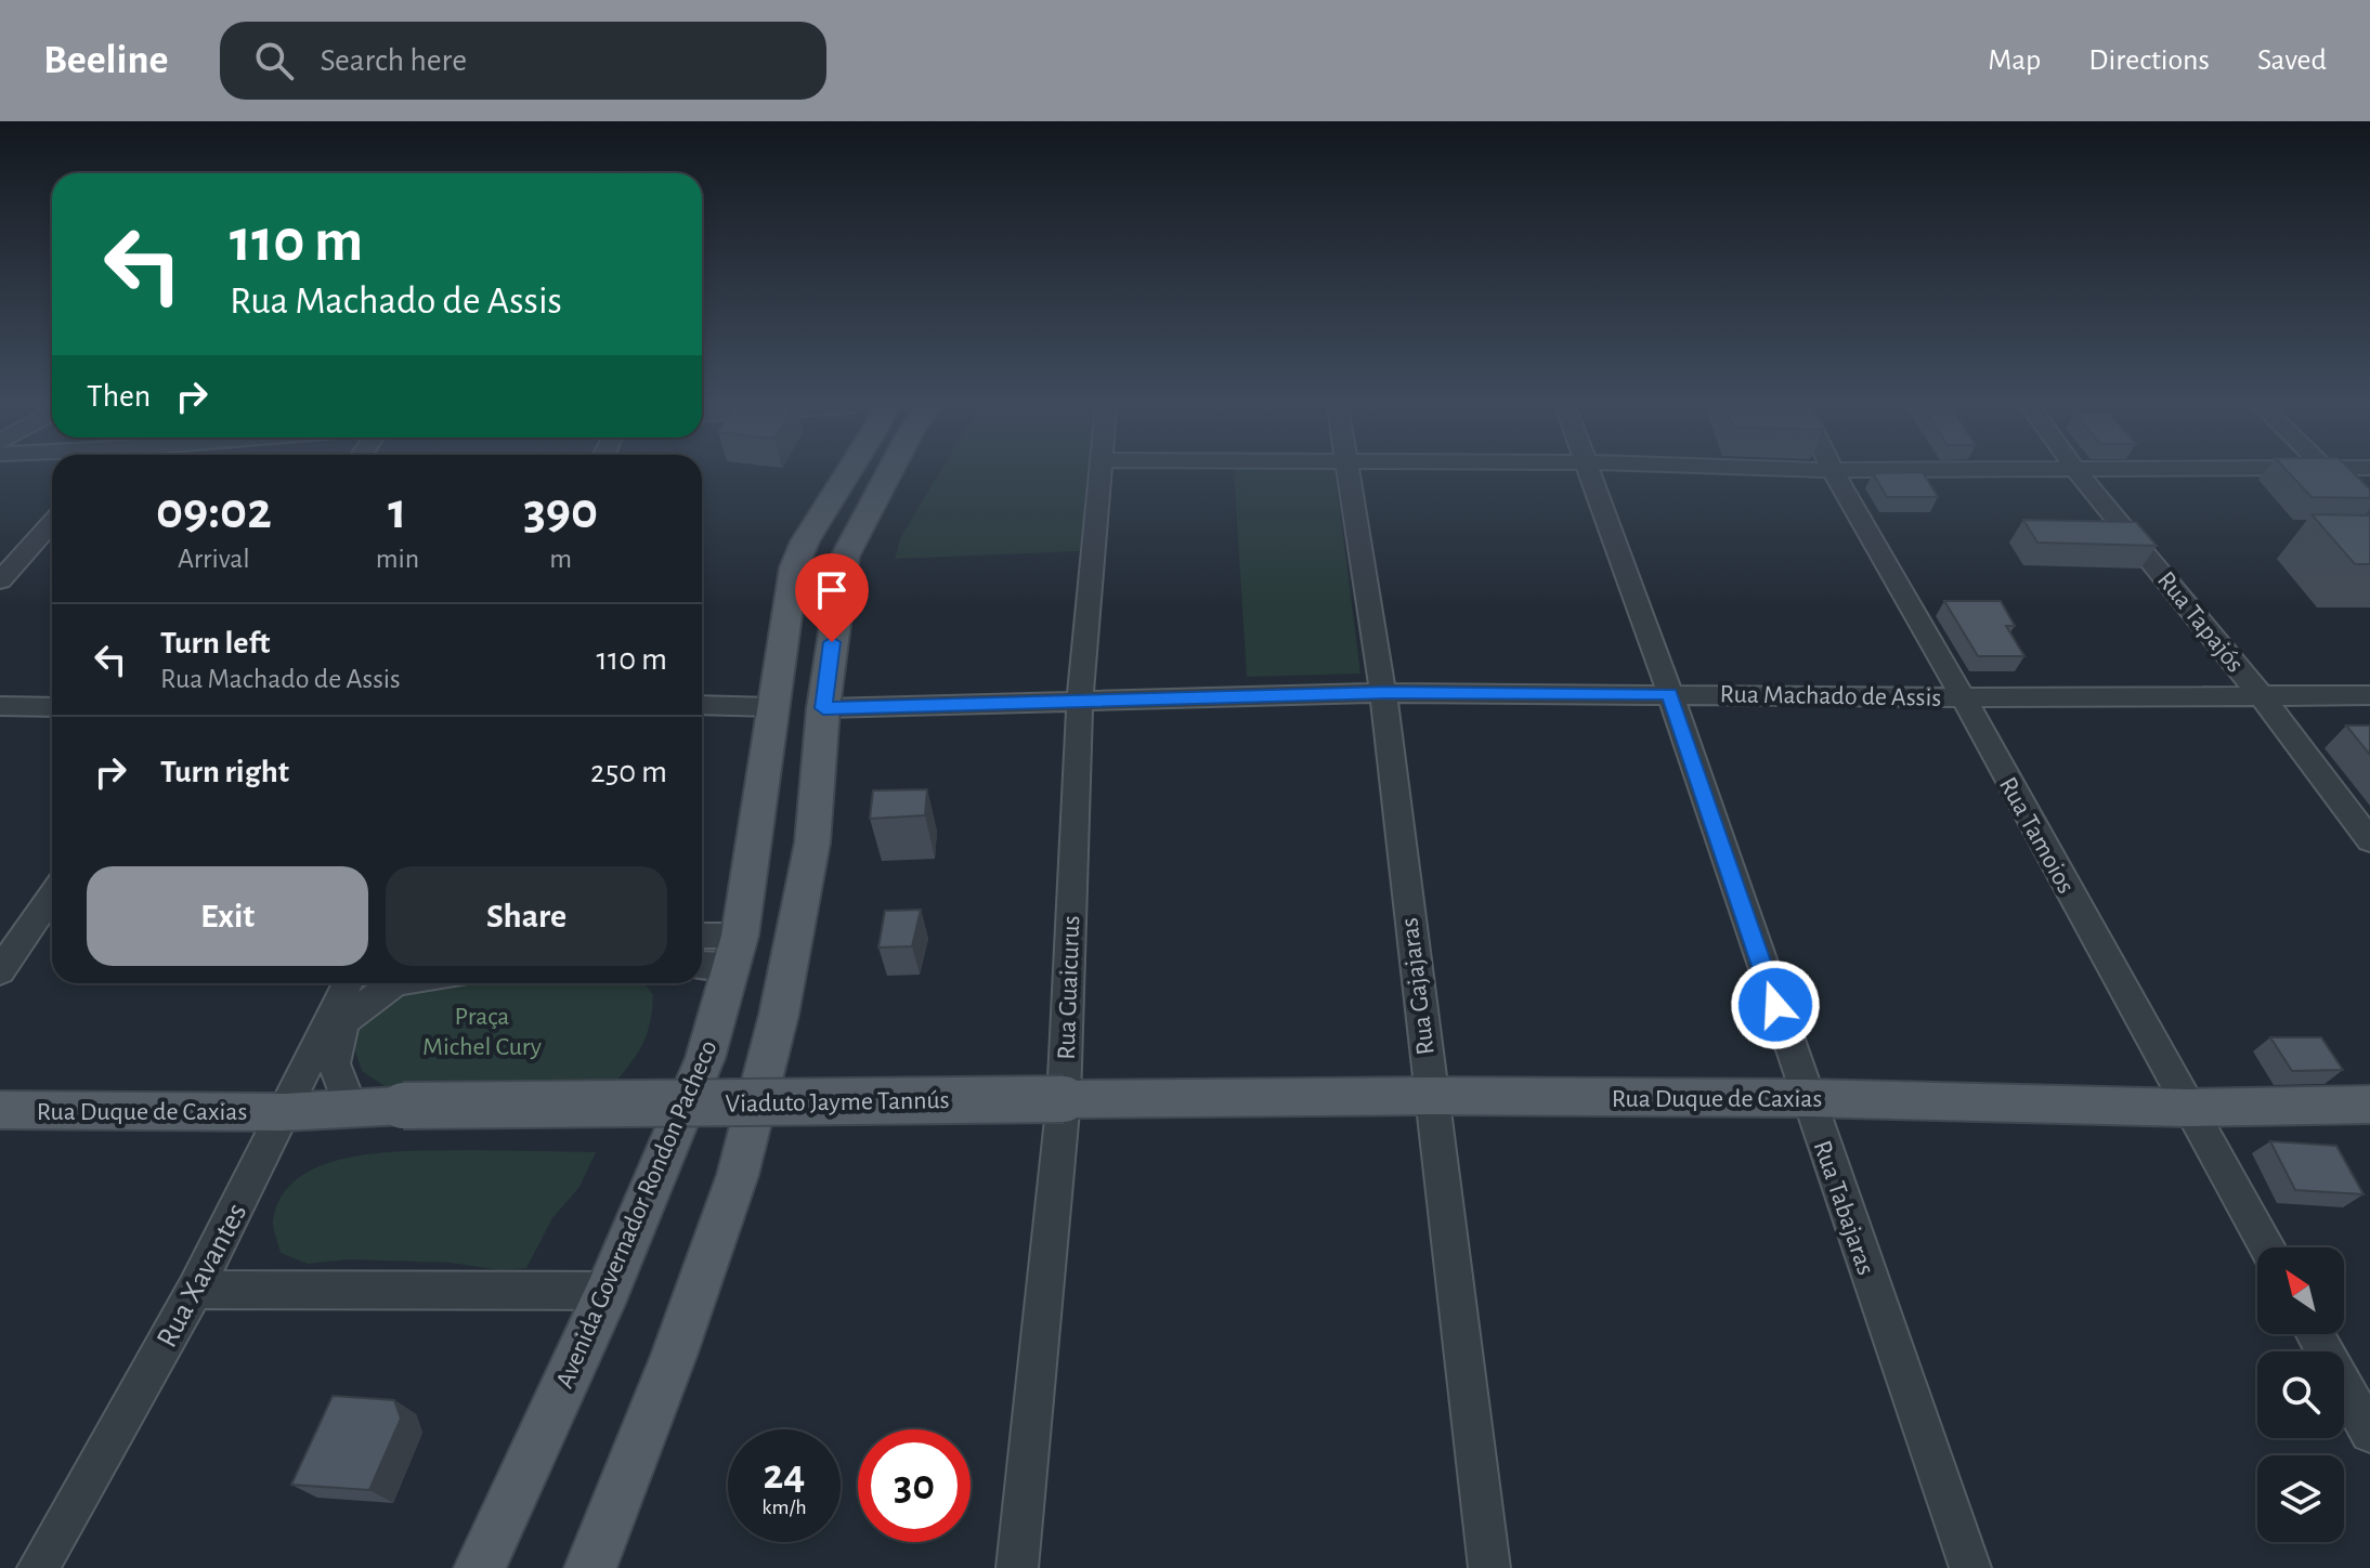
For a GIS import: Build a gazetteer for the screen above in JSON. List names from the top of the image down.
{
  "streets": {
    "main road": ["Rua Duque de Caxias", "Viaduto Jayme Tannús", "Avenida Governador Rondon Pacheco"],
    "street": [
      "Rua Tapajós",
      "Rua Machado de Assis",
      "Rua Tamoios",
      "Rua Gajajaras",
      "Rua Guaicurus",
      "Rua Tabajaras",
      "Rua Xavantes"
    ]
  },
  "crossings": [
    ["Rua Tapajós", "Rua Machado de Assis"],
    ["Rua Machado de Assis", "Rua Tamoios"],
    ["Rua Machado de Assis", "Rua Gajajaras"],
    ["Rua Machado de Assis", "Rua Guaicurus"],
    ["Rua Machado de Assis", "Rua Tabajaras"],
    ["Rua Tamoios", "Rua Duque de Caxias"],
    ["Rua Gajajaras", "Rua Duque de Caxias"],
    ["Rua Guaicurus", "Rua Duque de Caxias"],
    ["Rua Guaicurus", "Viaduto Jayme Tannús"],
    ["Rua Duque de Caxias", "Viaduto Jayme Tannús"],
    ["Rua Duque de Caxias", "Rua Tabajaras"],
    ["Rua Duque de Caxias", "Rua Xavantes"]
  ],
  "parks": ["Praça Michel Cury"],
  "north": "top left",
  "page": {
    "header": "Beeline",
    "search": "Search here",
    "nav": ["Map", "Directions", "Saved"],
    "turn": ["110 m", "Rua Machado de Assis"],
    "then": "Then",
    "eta": [
      "09:02",
      "Arrival",
      "1",
      "min",
      "390",
      "m"
    ],
    "list": [
      {
        "name": "Turn left",
        "note": "Rua Machado de Assis",
        "value": "110 m"
      },
      {
        "name": "Turn right",
        "value": "250 m"
      }
    ],
    "buttons": ["Exit", "Share"],
    "speed": "24 km/h",
    "limit": "30"
  }
}
